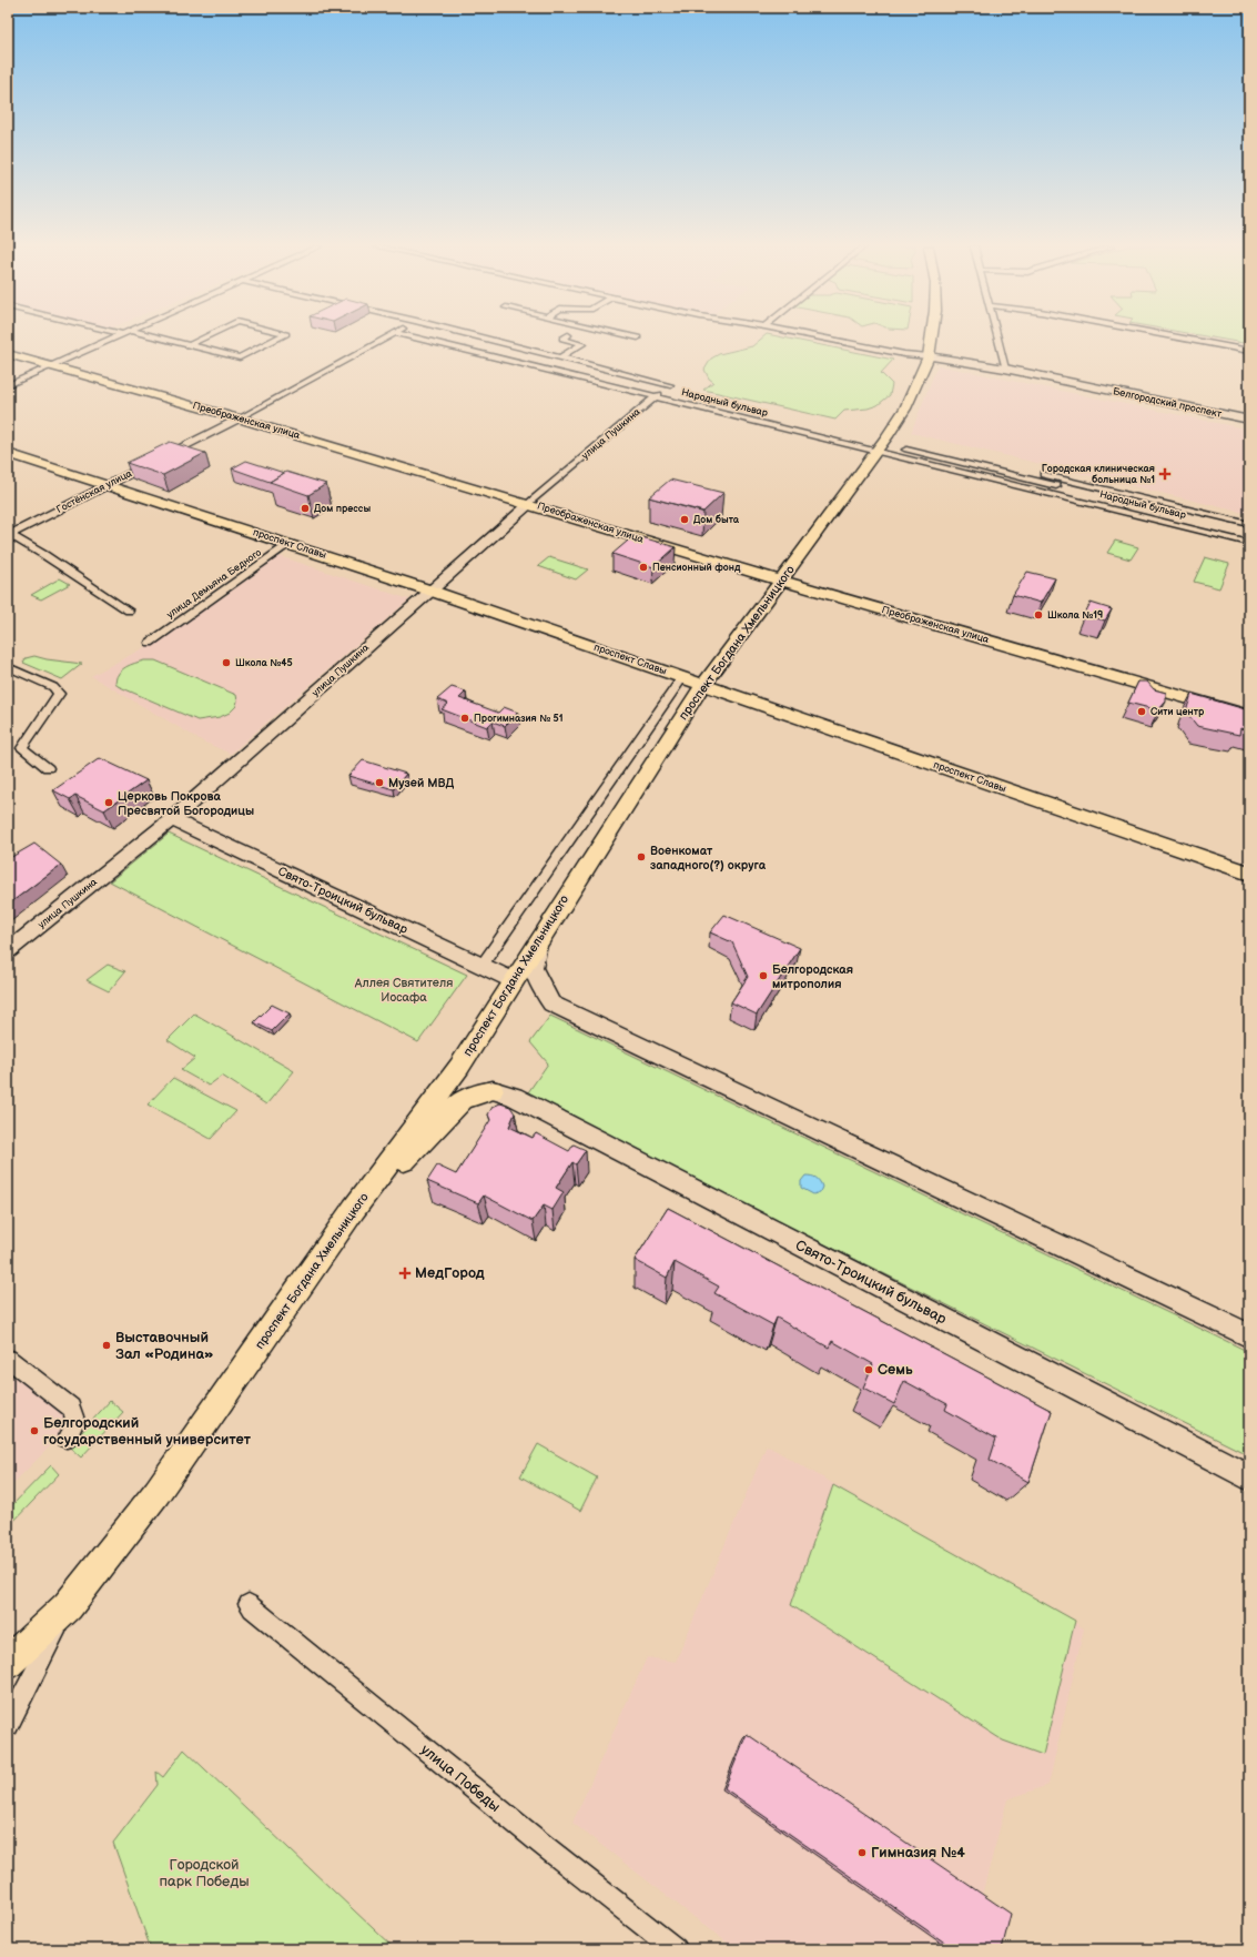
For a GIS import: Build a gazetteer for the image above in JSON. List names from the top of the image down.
{
  "streets": {
    "main road": ["Преображенская улица", "проспект Славы", "проспект Богдана Хмельницкого"],
    "street": [
      "Народный бульвар",
      "Белгородский проспект",
      "улица Пушкина",
      "Гостёнская улица",
      "улица Демьяна Бедного",
      "Свято-Троицкий бульвар",
      "улица Победы"
    ]
  },
  "crossings": [
    ["Народный бульвар", "улица Пушкина"],
    ["Народный бульвар", "проспект Богдана Хмельницкого"],
    ["Белгородский проспект", "проспект Богдана Хмельницкого"],
    ["Преображенская улица", "улица Пушкина"],
    ["Преображенская улица", "Гостёнская улица"],
    ["Преображенская улица", "проспект Богдана Хмельницкого"],
    ["улица Пушкина", "проспект Славы"],
    ["улица Пушкина", "Свято-Троицкий бульвар"],
    ["Гостёнская улица", "проспект Славы"],
    ["проспект Славы", "улица Демьяна Бедного"],
    ["проспект Славы", "проспект Богдана Хмельницкого"],
    ["проспект Богдана Хмельницкого", "Свято-Троицкий бульвар"]
  ],
  "parks": ["Аллея Святителя Иосафа", "Городской парк Победы"],
  "places": {
    "health": ["Городская клиническая больница №1", "МедГород"],
    "other": [
      "Дом прессы",
      "Дом быта",
      "Пенсионный фонд",
      "Школа №19",
      "Школа №45",
      "Сити центр",
      "Прогимназия № 51",
      "Музей МВД",
      "Церковь Покрова Пресвятой Богородицы",
      "Военкомат западного(?) округа",
      "Белгородская митрополия",
      "Выставочный Зал «Родина»",
      "Семь",
      "Белгородский государственный университет",
      "Гимназия №4"
    ]
  }
}
